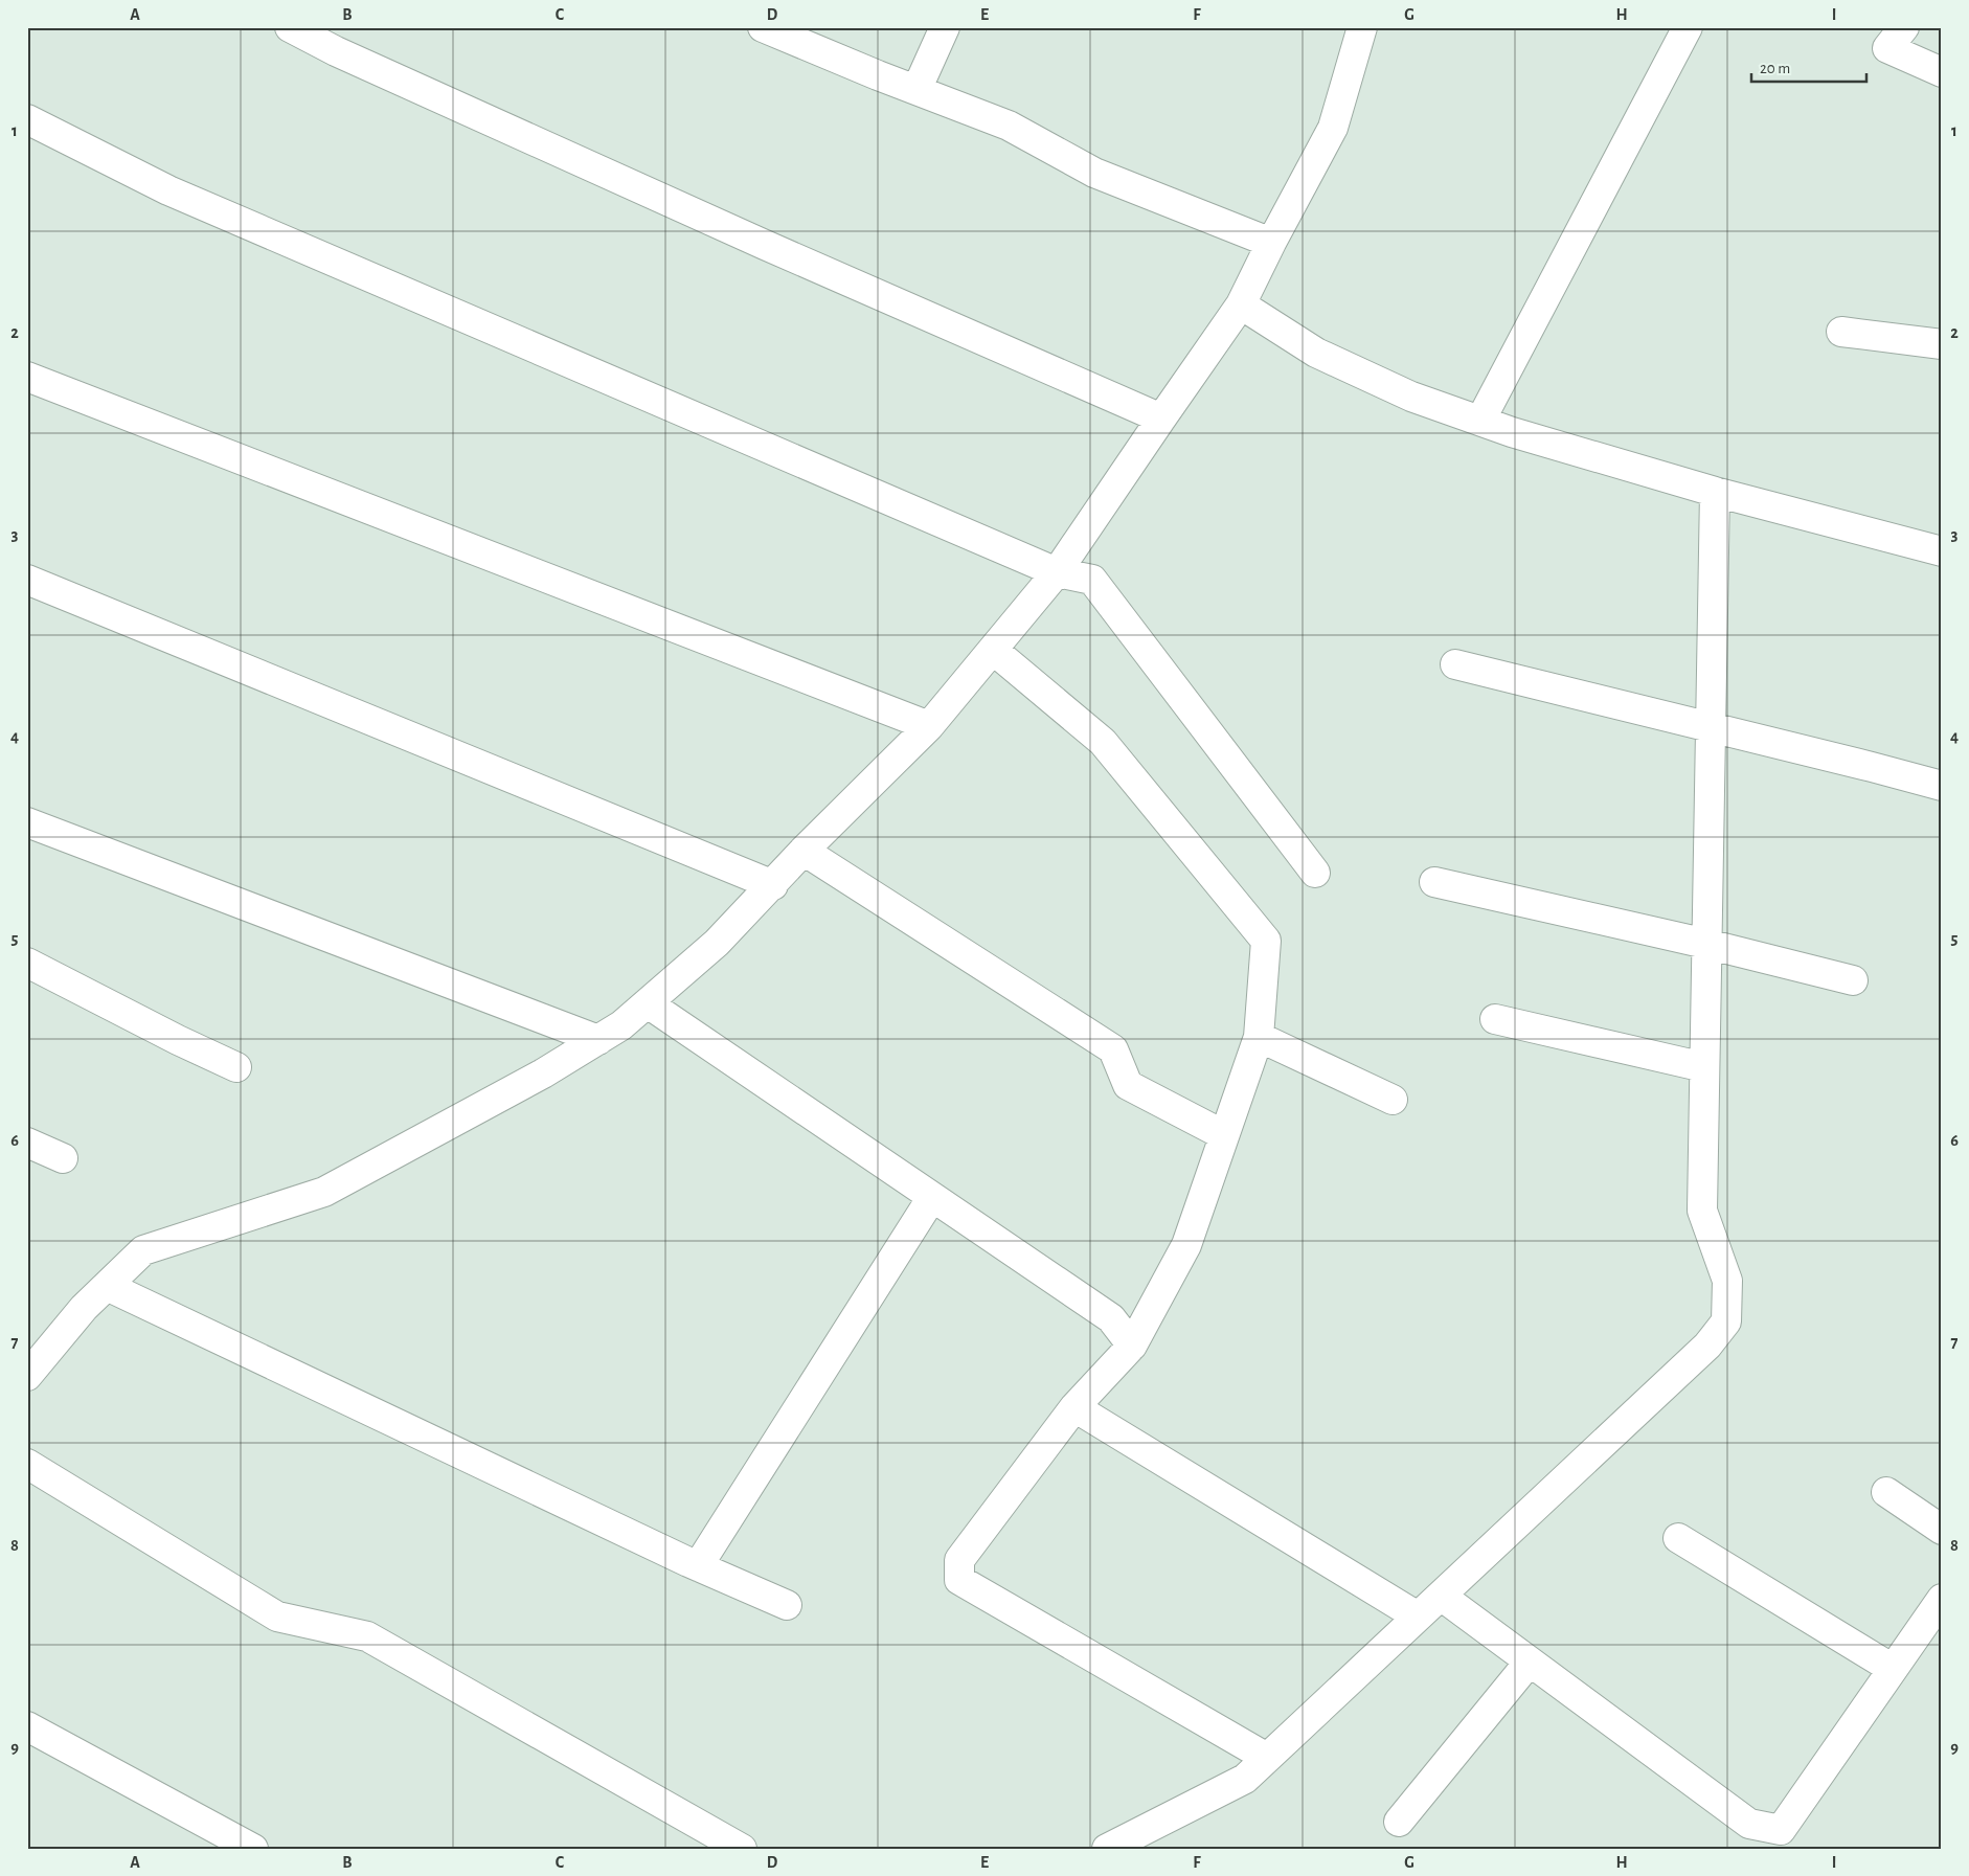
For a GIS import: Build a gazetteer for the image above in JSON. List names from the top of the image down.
{
  "scale_bar": "20 m",
  "grid": {
    "columns": [
      "A",
      "B",
      "C",
      "D",
      "E",
      "F",
      "G",
      "H",
      "I"
    ],
    "rows": [
      "1",
      "2",
      "3",
      "4",
      "5",
      "6",
      "7",
      "8",
      "9"
    ]
  }
}
